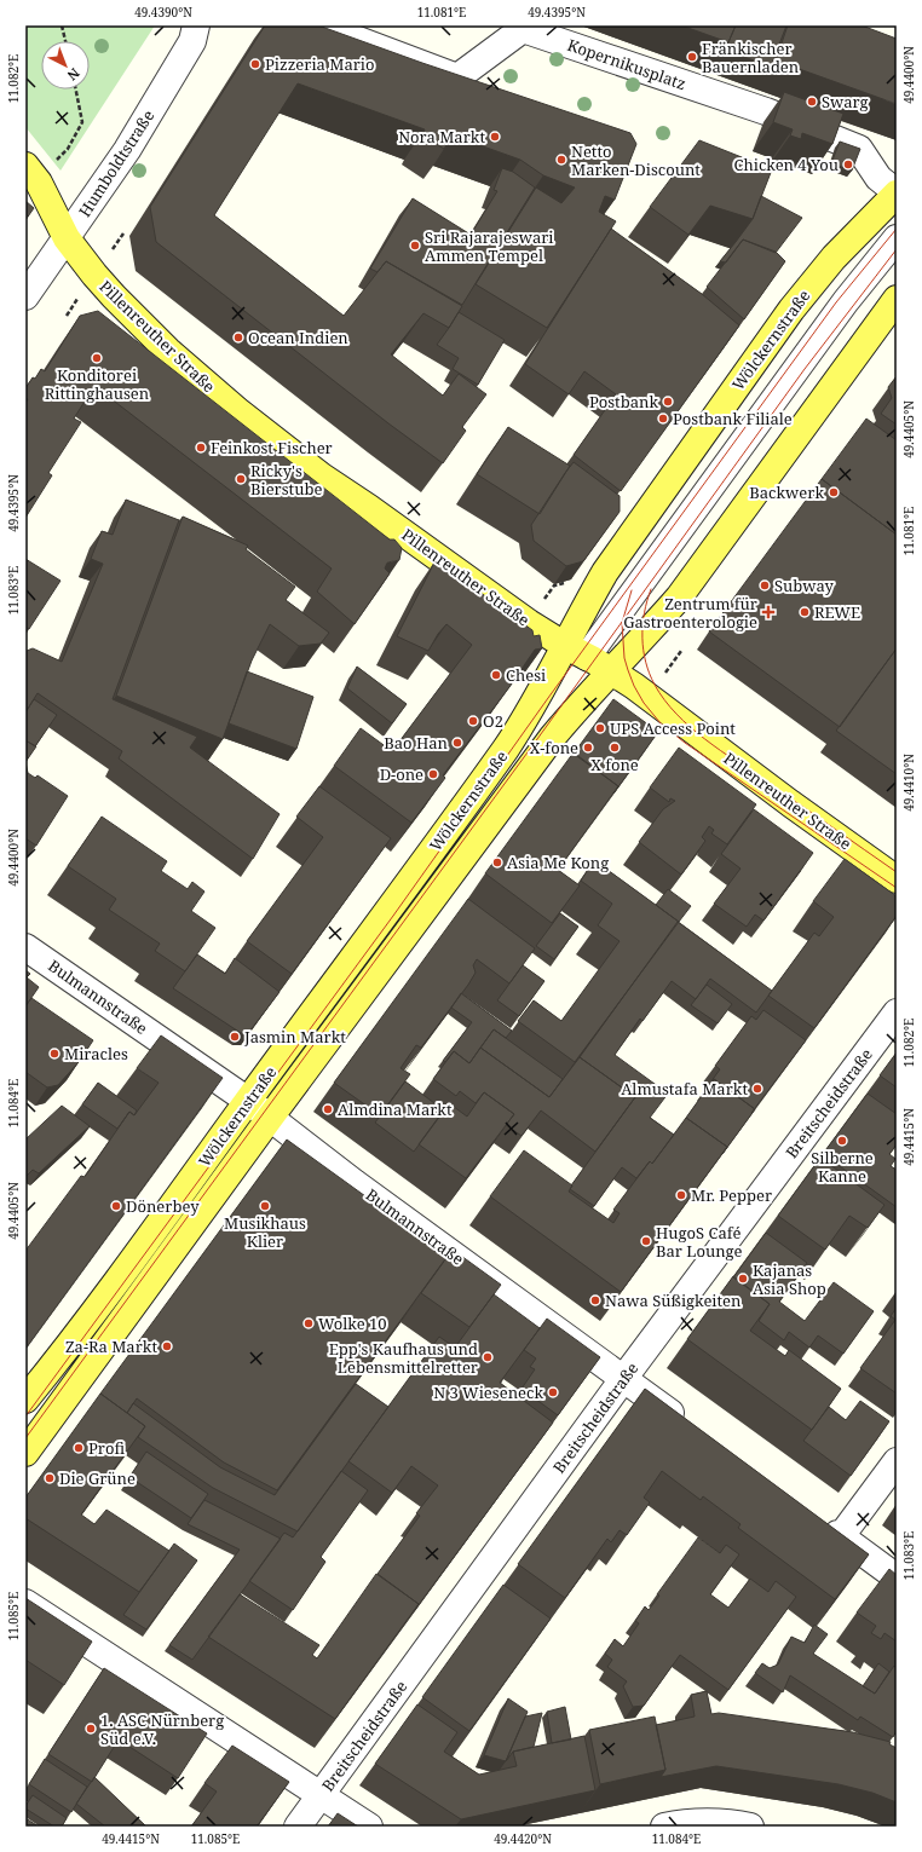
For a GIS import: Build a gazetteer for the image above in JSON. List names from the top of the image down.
{
  "streets": {
    "main road": ["Pillenreuther Straße", "Wölckernstraße"],
    "street": [
      "Kopernikusplatz",
      "Humboldtstraße",
      "Bulmannstraße",
      "Breitscheidstraße"
    ]
  },
  "crossings": [
    ["Kopernikusplatz", "Wölckernstraße"],
    ["Humboldtstraße", "Pillenreuther Straße"],
    ["Pillenreuther Straße", "Wölckernstraße"],
    ["Wölckernstraße", "Bulmannstraße"],
    ["Bulmannstraße", "Breitscheidstraße"]
  ],
  "places": {
    "other": [
      "Fränkischer Bauernladen",
      "Pizzeria Mario",
      "Swarg",
      "Nora Markt",
      "Netto Marken-Discount",
      "Chicken 4 You",
      "Sri Rajarajeswari Ammen Tempel",
      "Ocean Indien",
      "Konditorei Rittinghausen",
      "Postbank",
      "Postbank Filiale",
      "Feinkost Fischer",
      "Ricky's Bierstube",
      "Backwerk",
      "Subway",
      "REWE",
      "Chesi",
      "O2",
      "UPS Access Point",
      "Bao Han",
      "X-fone",
      "X fone",
      "D-one",
      "Asia Me Kong",
      "Jasmin Markt",
      "Miracles",
      "Almustafa Markt",
      "Almdina Markt",
      "Silberne Kanne",
      "Mr. Pepper",
      "Dönerbey",
      "Musikhaus Klier",
      "HugoS Café Bar Lounge",
      "Kajanas Asia Shop",
      "Nawa Süßigkeiten",
      "Wolke 10",
      "Za-Ra Markt",
      "Epp's Kaufhaus und Lebensmittelretter",
      "N 3 Wieseneck",
      "Profi",
      "Die Grüne",
      "1. ASC Nürnberg Süd e.V."
    ],
    "health": ["Zentrum für Gastroenterologie"]
  },
  "north": "bottom right",
  "coordinates": [
    "49.4390°N",
    "11.081°E",
    "49.4395°N",
    "49.4400°N",
    "11.082°E",
    "49.4405°N",
    "11.083°E",
    "49.4410°N",
    "11.084°E",
    "49.4415°N",
    "11.085°E",
    "49.4420°N"
  ]
}
